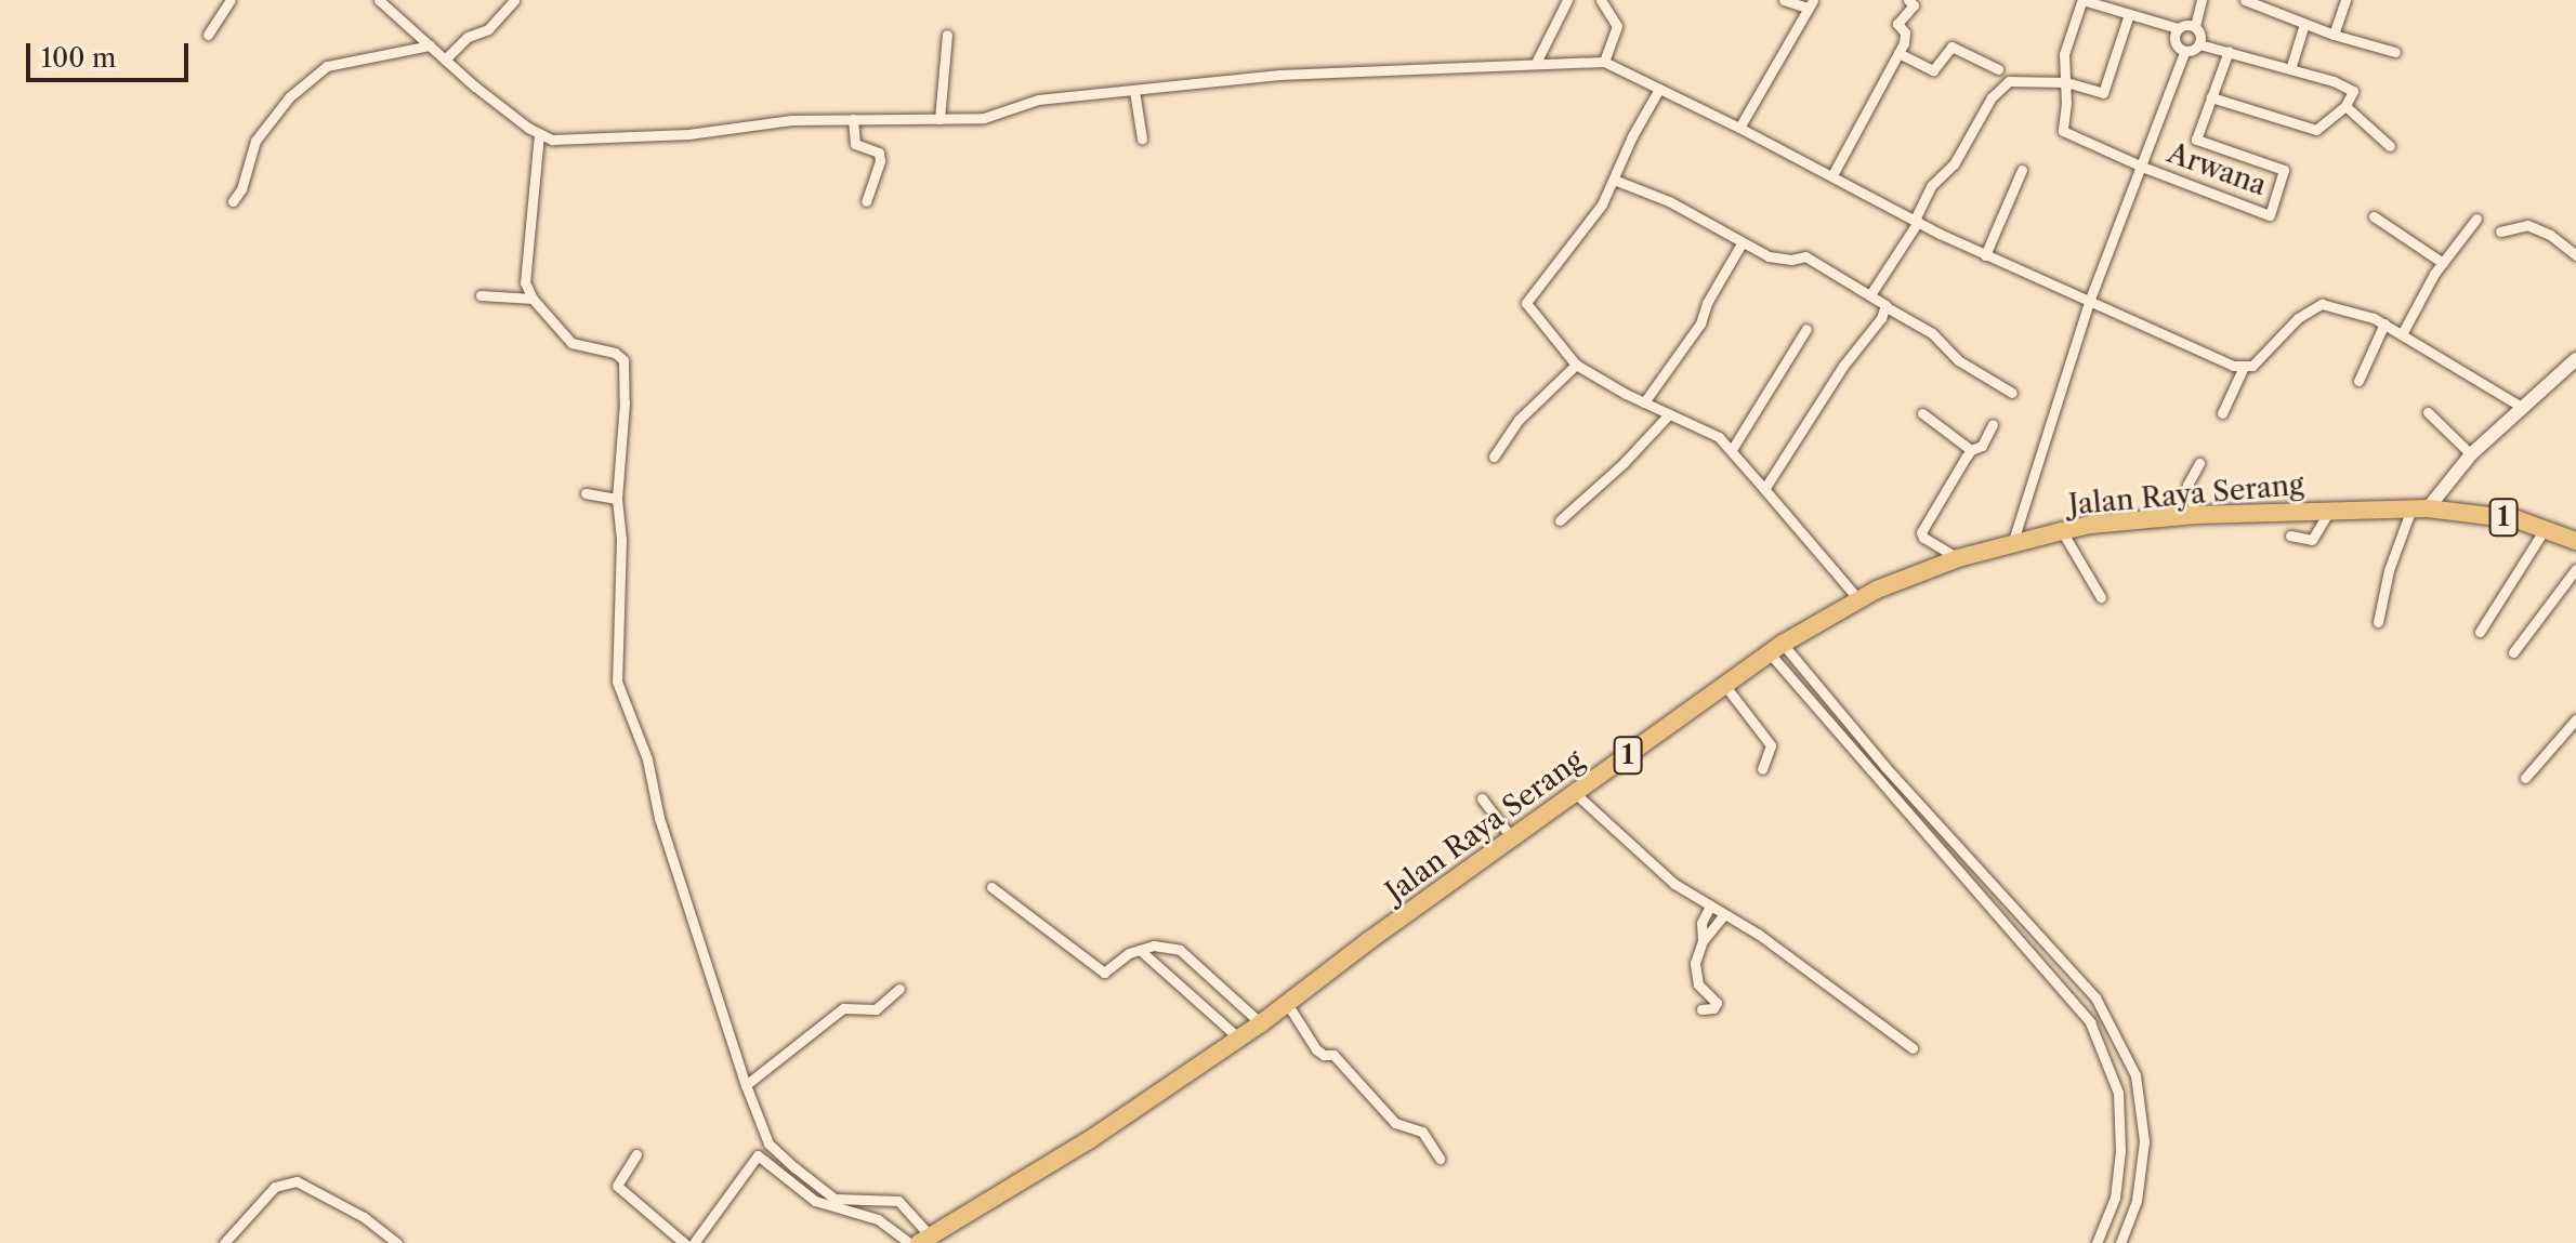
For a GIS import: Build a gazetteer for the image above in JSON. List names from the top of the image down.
{
  "streets": {
    "highway": ["Jalan Raya Serang", "1"],
    "street": ["Arwana"]
  },
  "scale_bar": "100 m"
}
